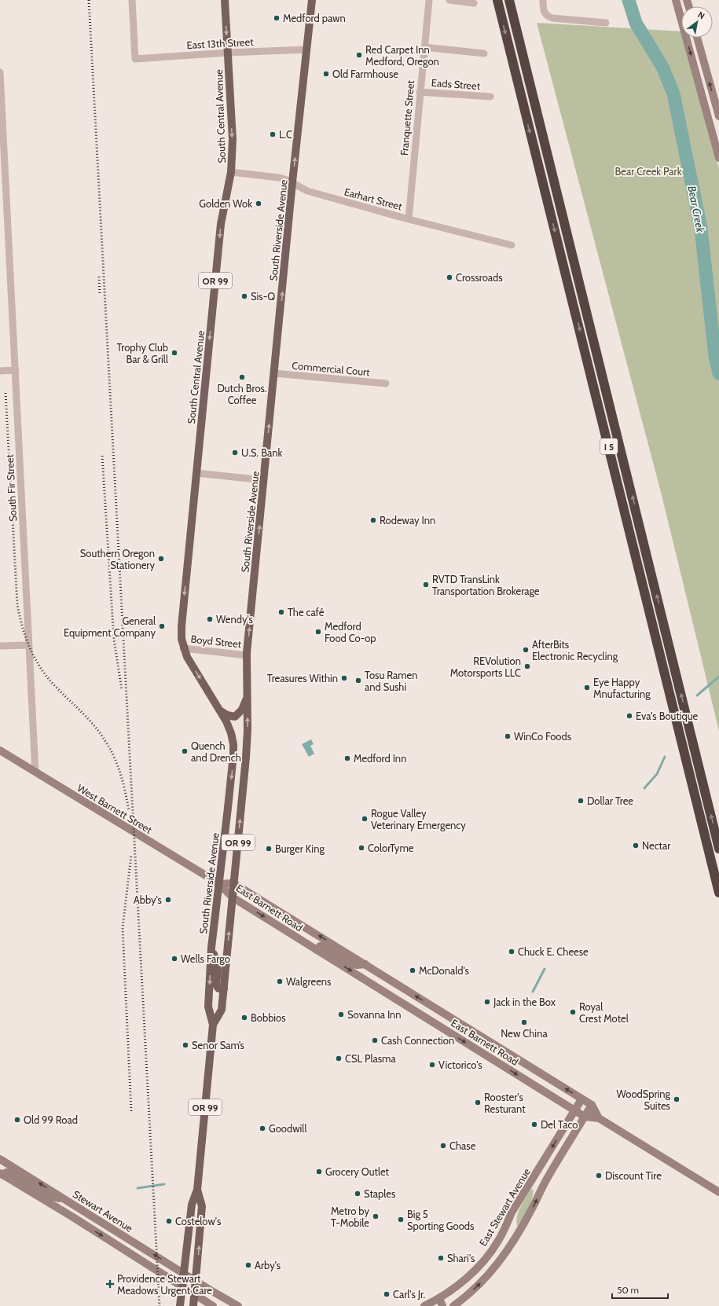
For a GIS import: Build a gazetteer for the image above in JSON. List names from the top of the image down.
{
  "streets": {
    "highway": ["I 5"],
    "main road": [
      "South Central Avenue",
      "South Riverside Avenue",
      "OR 99",
      "West Barnett Street",
      "East Barnett Road",
      "East Stewart Avenue",
      "Stewart Avenue"
    ],
    "street": [
      "East 13th Street",
      "Eads Street",
      "Franquette Street",
      "Earhart Street",
      "Commercial Court",
      "South Fir Street",
      "Boyd Street"
    ]
  },
  "crossings": [
    ["East 13th Street", "South Central Avenue"],
    ["East 13th Street", "South Riverside Avenue"],
    ["Eads Street", "Franquette Street"],
    ["South Central Avenue", "Earhart Street"],
    ["South Central Avenue", "South Riverside Avenue"],
    ["South Central Avenue", "Boyd Street"],
    ["Franquette Street", "Earhart Street"],
    ["Earhart Street", "South Riverside Avenue"],
    ["South Riverside Avenue", "OR 99"],
    ["South Riverside Avenue", "Commercial Court"],
    ["South Riverside Avenue", "Boyd Street"],
    ["South Riverside Avenue", "West Barnett Street"],
    ["South Riverside Avenue", "East Barnett Road"],
    ["South Riverside Avenue", "Stewart Avenue"],
    ["South Fir Street", "West Barnett Street"],
    ["West Barnett Street", "East Barnett Road"],
    ["East Barnett Road", "East Stewart Avenue"]
  ],
  "one_way": ["South Central Avenue"],
  "water": ["Bear Creek"],
  "parks": ["Bear Creek Park"],
  "places": {
    "other": [
      "Medford pawn",
      "Red Carpet Inn Medford, Oregon",
      "Old Farmhouse",
      "L.C",
      "Golden Wok",
      "Crossroads",
      "Sis-Q",
      "Trophy Club Bar & Grill",
      "Dutch Bros. Coffee",
      "U.S. Bank",
      "Rodeway Inn",
      "Southern Oregon Stationery",
      "RVTD TransLink Transportation Brokerage",
      "The café",
      "Wendy's",
      "General Equipment Company",
      "Medford Food Co-op",
      "AfterBits Electronic Recycling",
      "REVolution Motorsports LLC",
      "Treasures Within",
      "Tosu Ramen and Sushi",
      "Eye Happy Mnufacturing",
      "Eva's Boutique",
      "WinCo Foods",
      "Quench and Drench",
      "Medford Inn",
      "Dollar Tree",
      "Rogue Valley Veterinary Emergency",
      "Nectar",
      "ColorTyme",
      "Burger King",
      "Abby's",
      "Chuck E. Cheese",
      "Wells Fargo",
      "McDonald's",
      "Walgreens",
      "Jack in the Box",
      "Royal Crest Motel",
      "Sovanna Inn",
      "Bobbios",
      "New China",
      "Cash Connection",
      "Senor Sam’s",
      "CSL Plasma",
      "Victorico's",
      "WoodSpring Suites",
      "Rooster's Resturant",
      "Old 99 Road",
      "Del Taco",
      "Goodwill",
      "Chase",
      "Grocery Outlet",
      "Discount Tire",
      "Staples",
      "Metro by T-Mobile",
      "Big 5 Sporting Goods",
      "Costelow's",
      "Shari's",
      "Arby's",
      "Carl's Jr."
    ],
    "health": ["Providence Stewart Meadows Urgent Care"]
  },
  "scale_bar": "50 m",
  "north": "top right"
}
